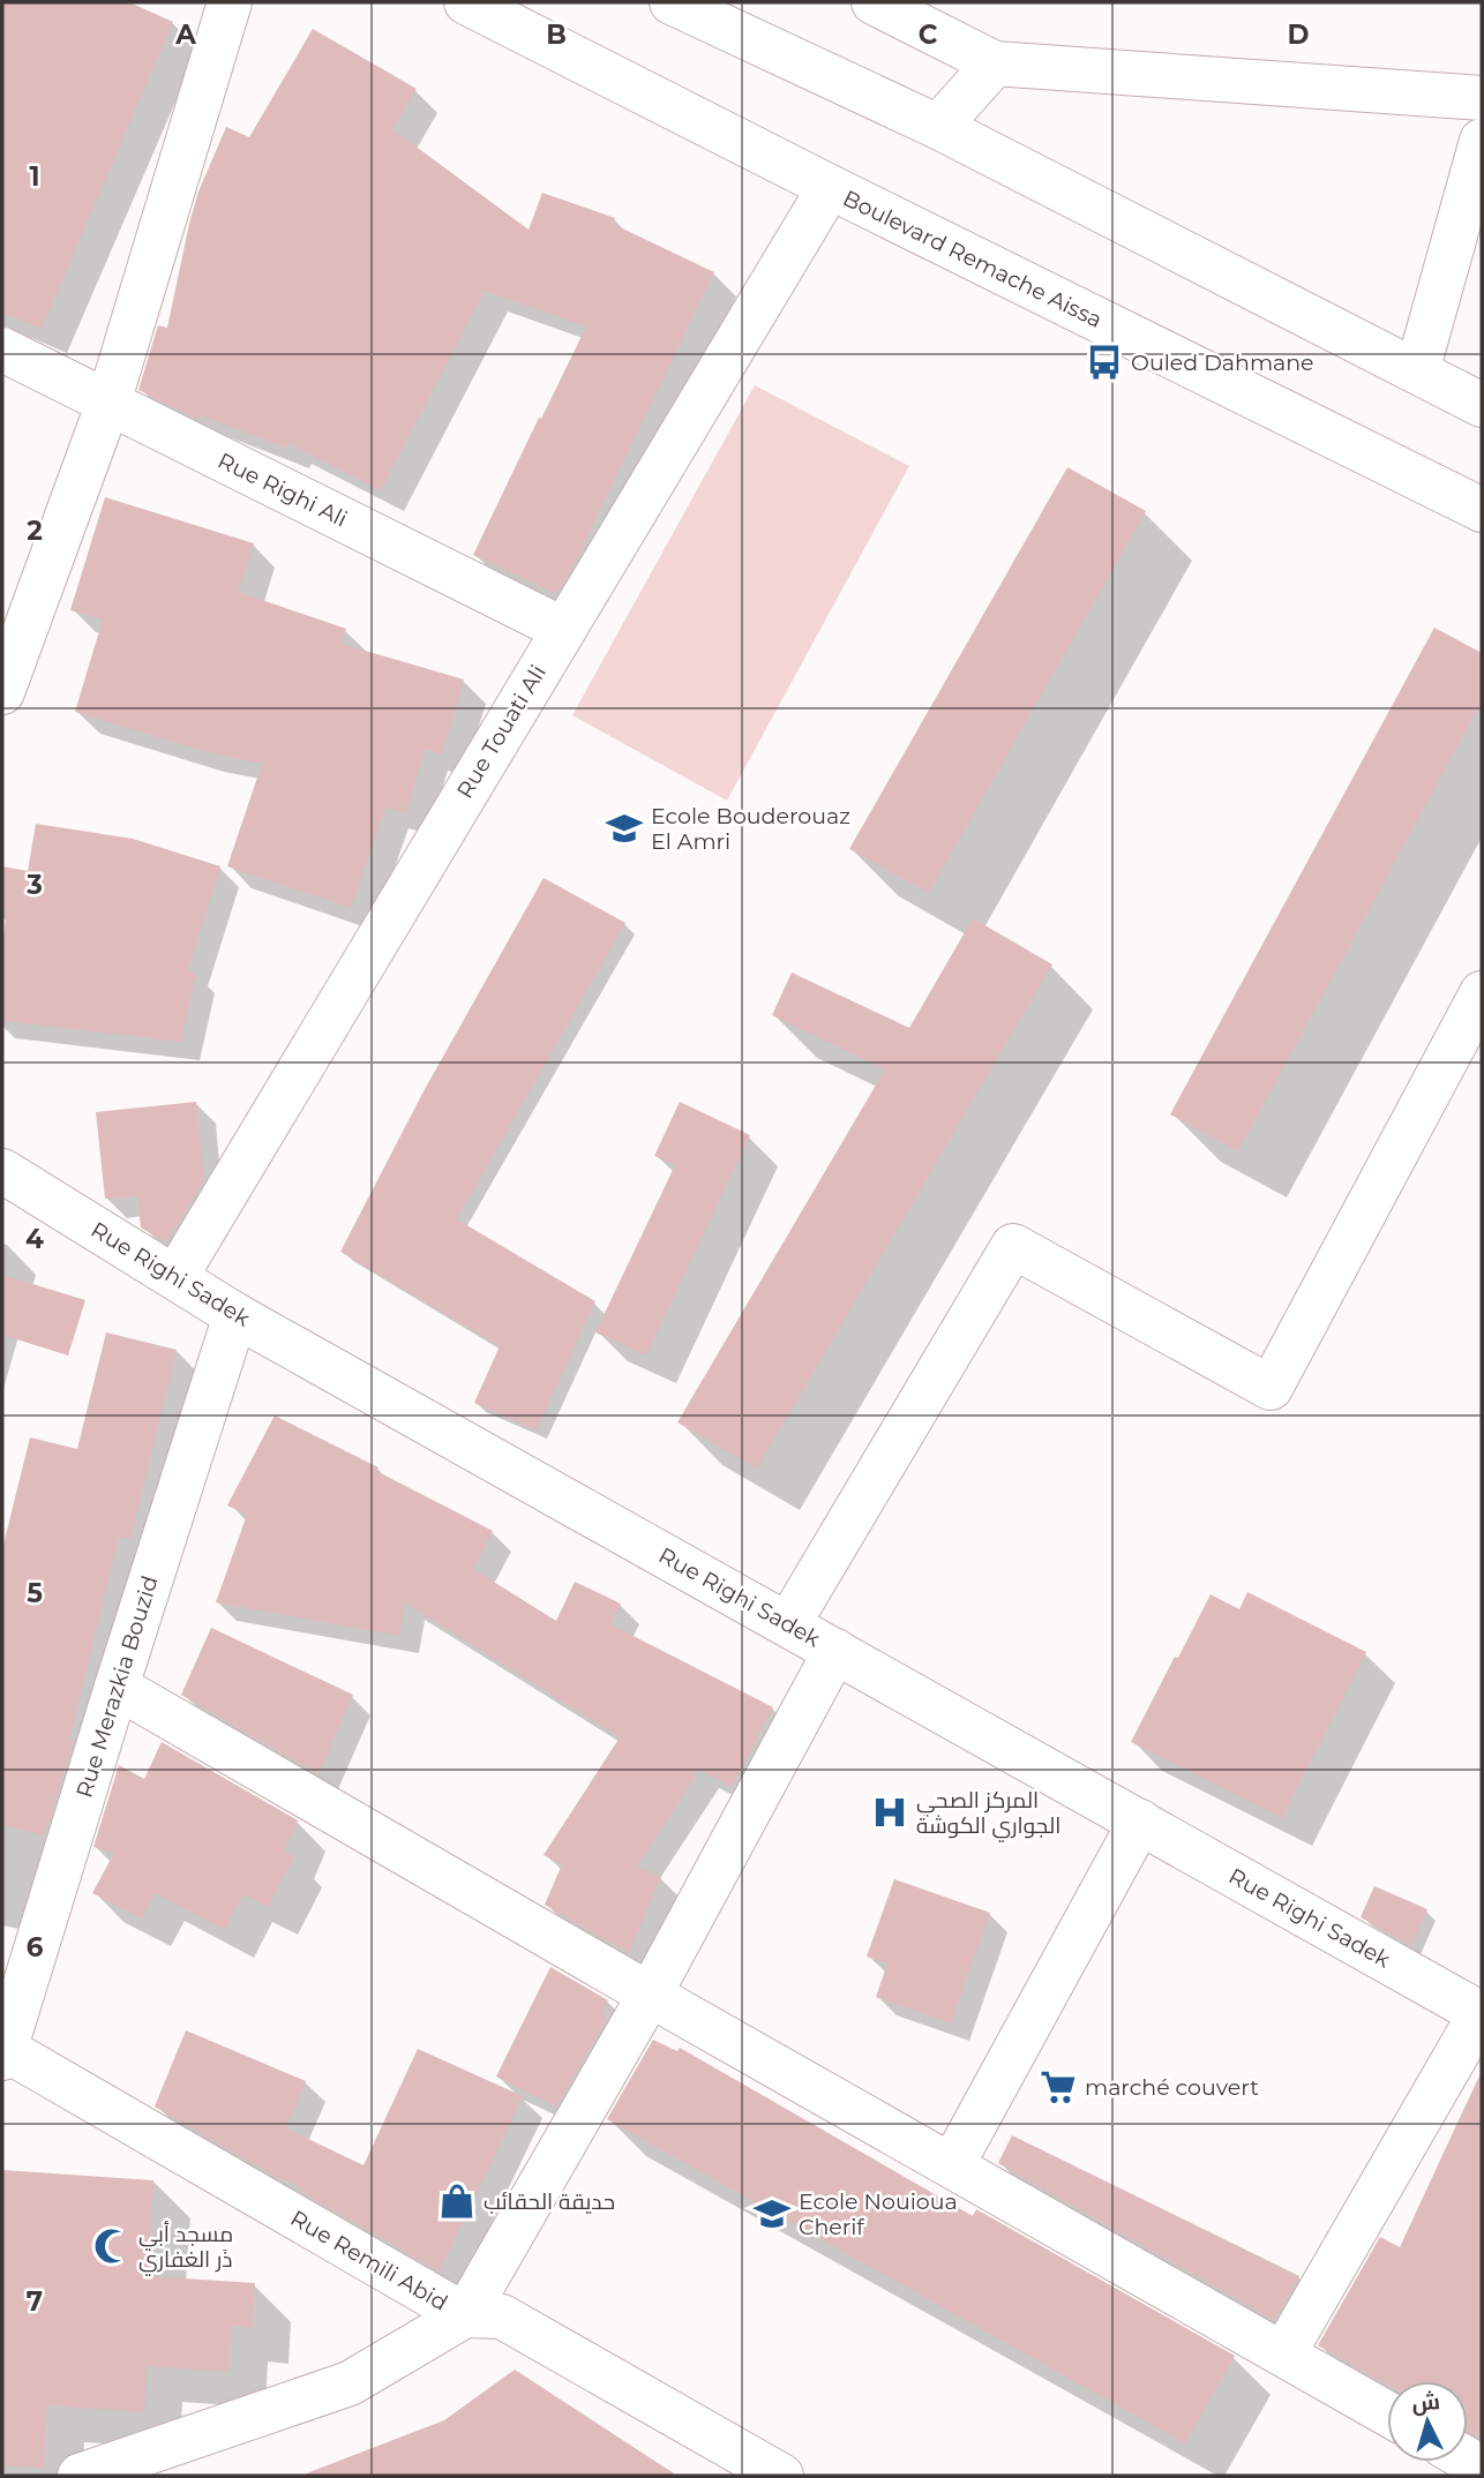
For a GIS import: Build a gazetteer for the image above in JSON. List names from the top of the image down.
{
  "streets": {
    "street": [
      "Boulevard Remache Aissa",
      "Rue Righi Ali",
      "Rue Touati Ali",
      "Rue Righi Sadek",
      "Rue Merazkia Bouzid",
      "Rue Remili Abid"
    ]
  },
  "crossings": [
    ["Boulevard Remache Aissa", "Rue Touati Ali"],
    ["Rue Righi Ali", "Rue Touati Ali"],
    ["Rue Touati Ali", "Rue Righi Sadek"],
    ["Rue Righi Sadek", "Rue Merazkia Bouzid"],
    ["Rue Merazkia Bouzid", "Rue Remili Abid"]
  ],
  "places": {
    "bus stop": ["Ouled Dahmane"],
    "school or university": ["Ecole Bouderouaz El Amri", "Ecole Nouioua Cherif"],
    "hospital": ["المركز الصحي الجواري الكوشة"],
    "supermarket": ["marché couvert"],
    "shop": ["حديقة الحقائب"],
    "mosque": ["مسجد أبي ذَر الغفاري"]
  },
  "north": "top",
  "grid": {
    "columns": [
      "A",
      "B",
      "C",
      "D"
    ],
    "rows": [
      "1",
      "2",
      "3",
      "4",
      "5",
      "6",
      "7"
    ]
  }
}
